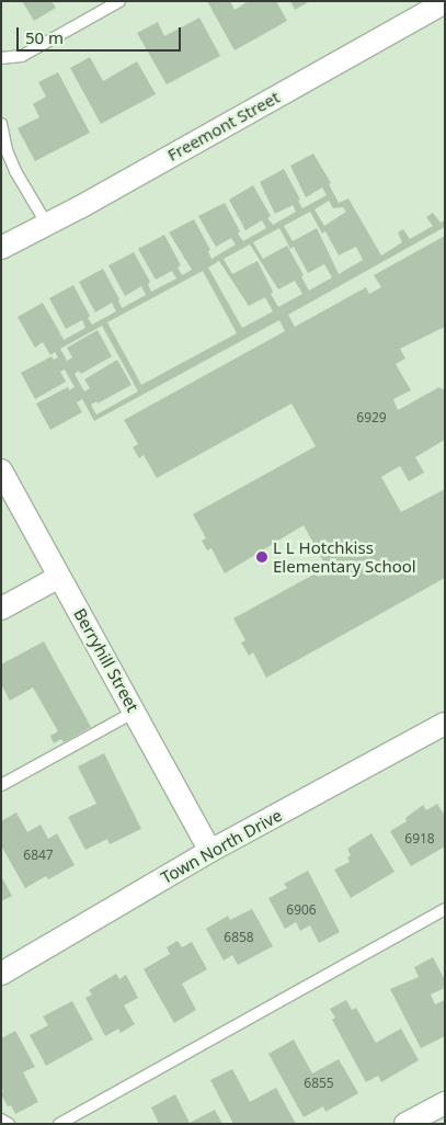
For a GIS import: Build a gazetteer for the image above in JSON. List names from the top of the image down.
{
  "streets": {
    "street": ["Freemont Street", "Berryhill Street", "Town North Drive"]
  },
  "crossings": [
    ["Berryhill Street", "Town North Drive"]
  ],
  "places": ["L L Hotchkiss Elementary School"],
  "house_numbers": [
    "6929",
    "6918",
    "6847",
    "6906",
    "6858",
    "6855"
  ],
  "scale_bar": "50 m"
}
